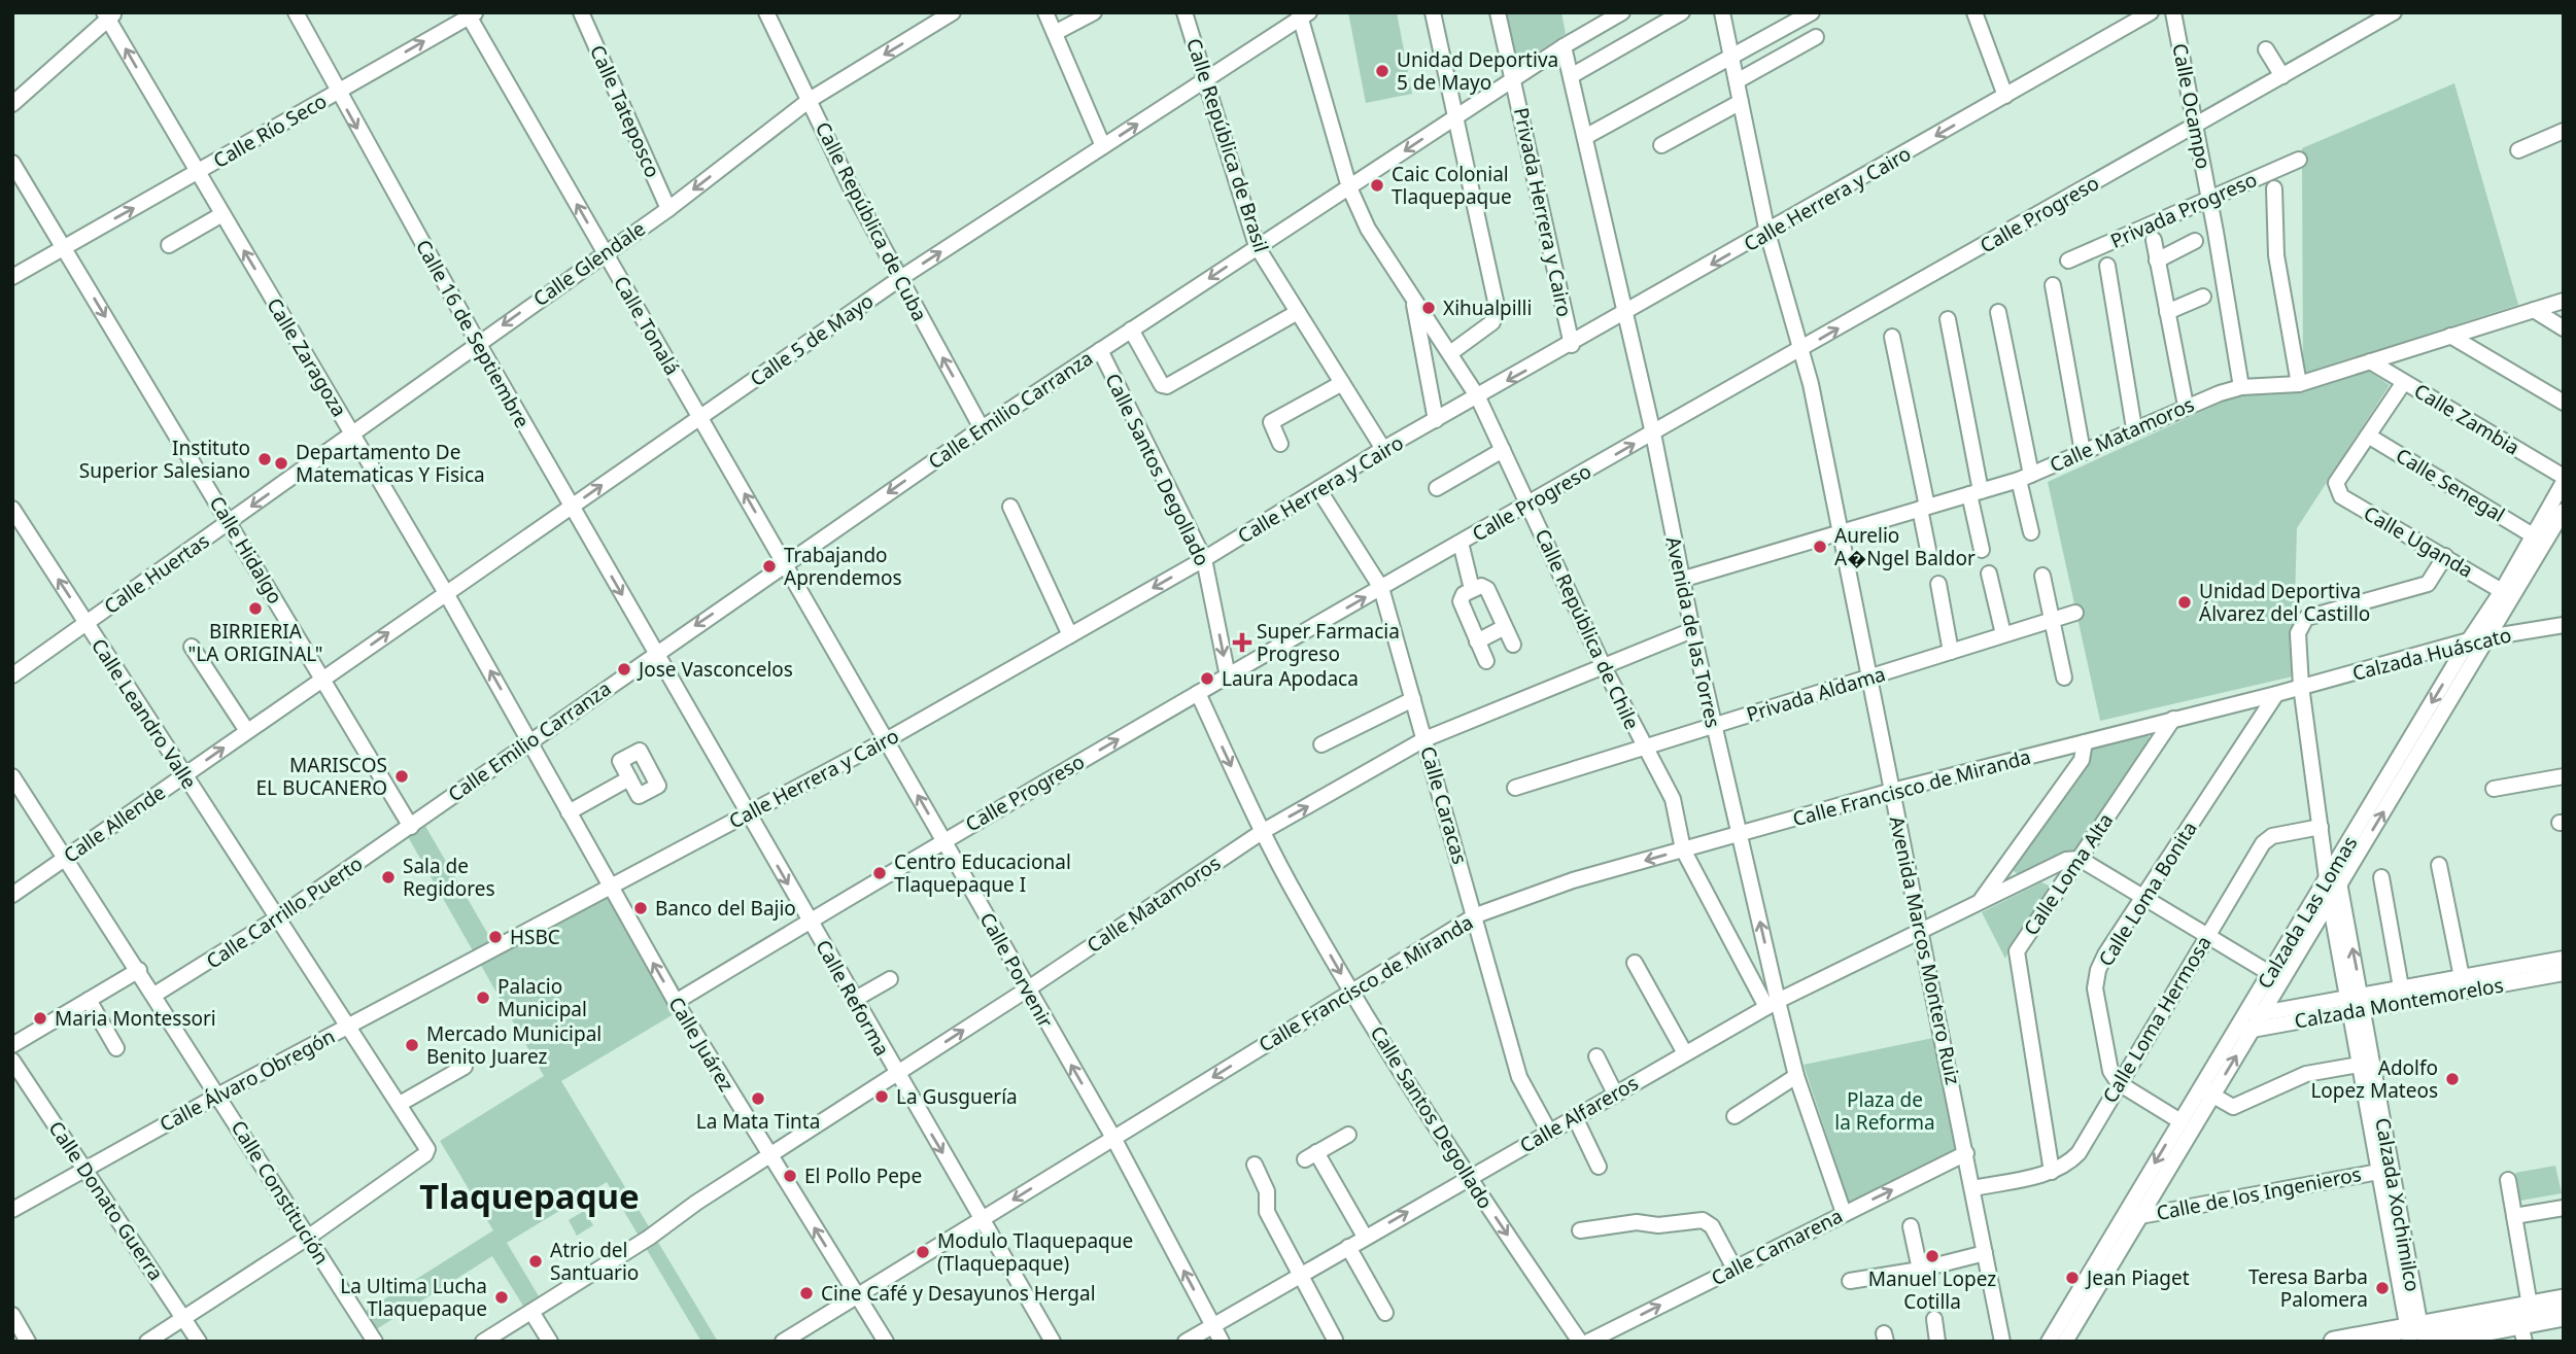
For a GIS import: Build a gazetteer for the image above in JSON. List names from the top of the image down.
{
  "streets": {
    "street": [
      "Calle Ocampo",
      "Calle Tateposco",
      "Calle Río Seco",
      "Calle República de Brasil",
      "Calle Herrera y Cairo",
      "Privada Progreso",
      "Privada Herrera y Cairo",
      "Calle Progreso",
      "Calle República de Cuba",
      "Calle Glendale",
      "Calle Tonalá",
      "Calle 16 de Septiembre",
      "Calle 5 de Mayo",
      "Calle Zaragoza",
      "Calle Emilio Carranza",
      "Calle Zambia",
      "Calle Matamoros",
      "Calle Santos Degollado",
      "Calle Senegal",
      "Calle Uganda",
      "Calle Hidalgo",
      "Calle Huertas",
      "Calle República de Chile",
      "Avenida de las Torres",
      "Calzada Huáscato",
      "Privada Aldama",
      "Calle Leandro Valle",
      "Calle Francisco de Miranda",
      "Calle Caracas",
      "Calle Allende",
      "Calle Loma Alta",
      "Calle Loma Bonita",
      "Calle Carrillo Puerto",
      "Calzada Las Lomas",
      "Avenida Marcos Montero Ruiz",
      "Calle Porvenir",
      "Calle Reforma",
      "Calzada Montemorelos",
      "Calle Loma Hermosa",
      "Calle Juárez",
      "Calle Álvaro Obregón",
      "Calle Alfareros",
      "Calle Constitución",
      "Calle de los Ingenieros",
      "Calle Donato Guerra",
      "Calzada Xochimilco",
      "Calle Camarena"
    ]
  },
  "crossings": [
    ["Calle Ocampo", "Privada Progreso"],
    ["Calle Ocampo", "Calle Progreso"],
    ["Calle Tateposco", "Calle Glendale"],
    ["Calle Río Seco", "Calle Tonalá"],
    ["Calle Río Seco", "Calle 16 de Septiembre"],
    ["Calle Río Seco", "Calle Zaragoza"],
    ["Calle Río Seco", "Calle Hidalgo"],
    ["Calle República de Brasil", "Calle Herrera y Cairo"],
    ["Calle República de Brasil", "Calle 5 de Mayo"],
    ["Calle República de Brasil", "Calle Emilio Carranza"],
    ["Calle Herrera y Cairo", "Privada Herrera y Cairo"],
    ["Calle Herrera y Cairo", "Calle Santos Degollado"],
    ["Calle Herrera y Cairo", "Calle República de Chile"],
    ["Calle Herrera y Cairo", "Avenida de las Torres"],
    ["Calle Herrera y Cairo", "Calle Caracas"],
    ["Calle Herrera y Cairo", "Avenida Marcos Montero Ruiz"],
    ["Calle Herrera y Cairo", "Calle Porvenir"],
    ["Calle Herrera y Cairo", "Calle Reforma"],
    ["Calle Herrera y Cairo", "Calle Juárez"],
    ["Calle Herrera y Cairo", "Calle Álvaro Obregón"],
    ["Privada Herrera y Cairo", "Calle Emilio Carranza"],
    ["Calle Progreso", "Calle Santos Degollado"],
    ["Calle Progreso", "Calle República de Chile"],
    ["Calle Progreso", "Avenida de las Torres"],
    ["Calle Progreso", "Calle Caracas"],
    ["Calle Progreso", "Avenida Marcos Montero Ruiz"],
    ["Calle Progreso", "Calle Porvenir"],
    ["Calle Progreso", "Calle Reforma"],
    ["Calle Progreso", "Calle Juárez"],
    ["Calle República de Cuba", "Calle Glendale"],
    ["Calle República de Cuba", "Calle 5 de Mayo"],
    ["Calle República de Cuba", "Calle Emilio Carranza"],
    ["Calle Glendale", "Calle Tonalá"],
    ["Calle Glendale", "Calle 16 de Septiembre"],
    ["Calle Glendale", "Calle Zaragoza"],
    ["Calle Glendale", "Calle Hidalgo"],
    ["Calle Glendale", "Calle Huertas"],
    ["Calle Tonalá", "Calle 5 de Mayo"],
    ["Calle Tonalá", "Calle Emilio Carranza"],
    ["Calle Tonalá", "Calle Porvenir"],
    ["Calle 16 de Septiembre", "Calle 5 de Mayo"],
    ["Calle 16 de Septiembre", "Calle Emilio Carranza"],
    ["Calle 16 de Septiembre", "Calle Reforma"],
    ["Calle 5 de Mayo", "Calle Zaragoza"],
    ["Calle 5 de Mayo", "Calle Hidalgo"],
    ["Calle 5 de Mayo", "Calle República de Chile"],
    ["Calle 5 de Mayo", "Calle Allende"],
    ["Calle Zaragoza", "Calle Emilio Carranza"],
    ["Calle Zaragoza", "Calle Juárez"],
    ["Calle Emilio Carranza", "Calle Santos Degollado"],
    ["Calle Emilio Carranza", "Calle Hidalgo"],
    ["Calle Emilio Carranza", "Calle República de Chile"],
    ["Calle Emilio Carranza", "Avenida de las Torres"],
    ["Calle Emilio Carranza", "Calle Carrillo Puerto"],
    ["Calle Emilio Carranza", "Calle Porvenir"],
    ["Calle Emilio Carranza", "Calle Reforma"],
    ["Calle Emilio Carranza", "Calle Juárez"],
    ["Calle Zambia", "Calle Matamoros"],
    ["Calle Zambia", "Calzada Las Lomas"],
    ["Calle Matamoros", "Calle Santos Degollado"],
    ["Calle Matamoros", "Calle República de Chile"],
    ["Calle Matamoros", "Avenida de las Torres"],
    ["Calle Matamoros", "Calle Caracas"],
    ["Calle Matamoros", "Avenida Marcos Montero Ruiz"],
    ["Calle Matamoros", "Calle Porvenir"],
    ["Calle Matamoros", "Calle Reforma"],
    ["Calle Matamoros", "Calle Juárez"],
    ["Calle Santos Degollado", "Calle Francisco de Miranda"],
    ["Calle Santos Degollado", "Calle Alfareros"],
    ["Calle Senegal", "Calle Uganda"],
    ["Calle Senegal", "Calzada Las Lomas"],
    ["Calle Uganda", "Calzada Las Lomas"],
    ["Calle Uganda", "Calzada Xochimilco"],
    ["Calle Hidalgo", "Calle Huertas"],
    ["Calle Hidalgo", "Calle Allende"],
    ["Calle Hidalgo", "Calle Carrillo Puerto"],
    ["Calle Huertas", "Calle Leandro Valle"],
    ["Calle República de Chile", "Avenida de las Torres"],
    ["Calle República de Chile", "Privada Aldama"],
    ["Calle República de Chile", "Calle Francisco de Miranda"],
    ["Calle República de Chile", "Calle Alfareros"],
    ["Avenida de las Torres", "Privada Aldama"],
    ["Avenida de las Torres", "Calle Francisco de Miranda"],
    ["Avenida de las Torres", "Calle Alfareros"],
    ["Avenida de las Torres", "Calle Camarena"],
    ["Calzada Huáscato", "Calle Francisco de Miranda"],
    ["Calzada Huáscato", "Calzada Las Lomas"],
    ["Calzada Huáscato", "Calzada Xochimilco"],
    ["Privada Aldama", "Avenida Marcos Montero Ruiz"],
    ["Calle Leandro Valle", "Calle Allende"],
    ["Calle Leandro Valle", "Calle Carrillo Puerto"],
    ["Calle Leandro Valle", "Calle Álvaro Obregón"],
    ["Calle Leandro Valle", "Calle Constitución"],
    ["Calle Francisco de Miranda", "Calle Caracas"],
    ["Calle Francisco de Miranda", "Calle Loma Alta"],
    ["Calle Francisco de Miranda", "Calle Loma Bonita"],
    ["Calle Francisco de Miranda", "Avenida Marcos Montero Ruiz"],
    ["Calle Francisco de Miranda", "Calle Porvenir"],
    ["Calle Francisco de Miranda", "Calle Reforma"],
    ["Calle Francisco de Miranda", "Calle Juárez"],
    ["Calle Francisco de Miranda", "Calle Alfareros"],
    ["Calle Francisco de Miranda", "Calzada Xochimilco"],
    ["Calle Caracas", "Calle Alfareros"],
    ["Calle Allende", "Calle Constitución"],
    ["Calle Loma Alta", "Calle Loma Hermosa"],
    ["Calle Loma Alta", "Calle Alfareros"],
    ["Calle Loma Bonita", "Calle Loma Hermosa"],
    ["Calle Carrillo Puerto", "Calle Constitución"],
    ["Calzada Las Lomas", "Calzada Montemorelos"],
    ["Calzada Las Lomas", "Calle de los Ingenieros"],
    ["Calzada Las Lomas", "Calzada Xochimilco"],
    ["Avenida Marcos Montero Ruiz", "Calle Loma Hermosa"],
    ["Avenida Marcos Montero Ruiz", "Calle Alfareros"],
    ["Avenida Marcos Montero Ruiz", "Calle Camarena"],
    ["Calle Porvenir", "Calle Alfareros"],
    ["Calzada Montemorelos", "Calzada Xochimilco"],
    ["Calle Loma Hermosa", "Calzada Xochimilco"],
    ["Calle Álvaro Obregón", "Calle Constitución"],
    ["Calle Álvaro Obregón", "Calle Donato Guerra"],
    ["Calle de los Ingenieros", "Calzada Xochimilco"]
  ],
  "one_way": [
    "Calle Río Seco",
    "Calle Herrera y Cairo",
    "Calle Progreso",
    "Calle República de Cuba",
    "Calle Glendale",
    "Calle Tonalá",
    "Calle 16 de Septiembre",
    "Calle 5 de Mayo",
    "Calle Zaragoza",
    "Calle Emilio Carranza",
    "Calle Santos Degollado",
    "Calle Hidalgo",
    "Calle Francisco de Miranda",
    "Calle Porvenir",
    "Calle Reforma",
    "Calle Juárez"
  ],
  "districts": ["Tlaquepaque"],
  "parks": ["Plaza de la Reforma"],
  "places": {
    "other": [
      "Unidad Deportiva 5 de Mayo",
      "Caic Colonial Tlaquepaque",
      "Xihualpilli",
      "Instituto Superior Salesiano",
      "Departamento De Matematicas Y Fisica",
      "Aurelio A�Ngel Baldor",
      "Trabajando Aprendemos",
      "Unidad Deportiva Álvarez del Castillo",
      "BIRRIERIA \"LA ORIGINAL\"",
      "Jose Vasconcelos",
      "Laura Apodaca",
      "MARISCOS EL BUCANERO",
      "Centro Educacional Tlaquepaque I",
      "Sala de Regidores",
      "Banco del Bajio",
      "HSBC",
      "Palacio Municipal",
      "Maria Montessori",
      "Mercado Municipal Benito Juarez",
      "Adolfo Lopez Mateos",
      "La Gusguería",
      "La Mata Tinta",
      "El Pollo Pepe",
      "Modulo Tlaquepaque (Tlaquepaque)",
      "Manuel Lopez Cotilla",
      "Atrio del Santuario",
      "Jean Piaget",
      "Teresa Barba Palomera",
      "Cine Café y Desayunos Hergal",
      "La Ultima Lucha Tlaquepaque"
    ],
    "health": ["Super Farmacia Progreso"]
  }
}
